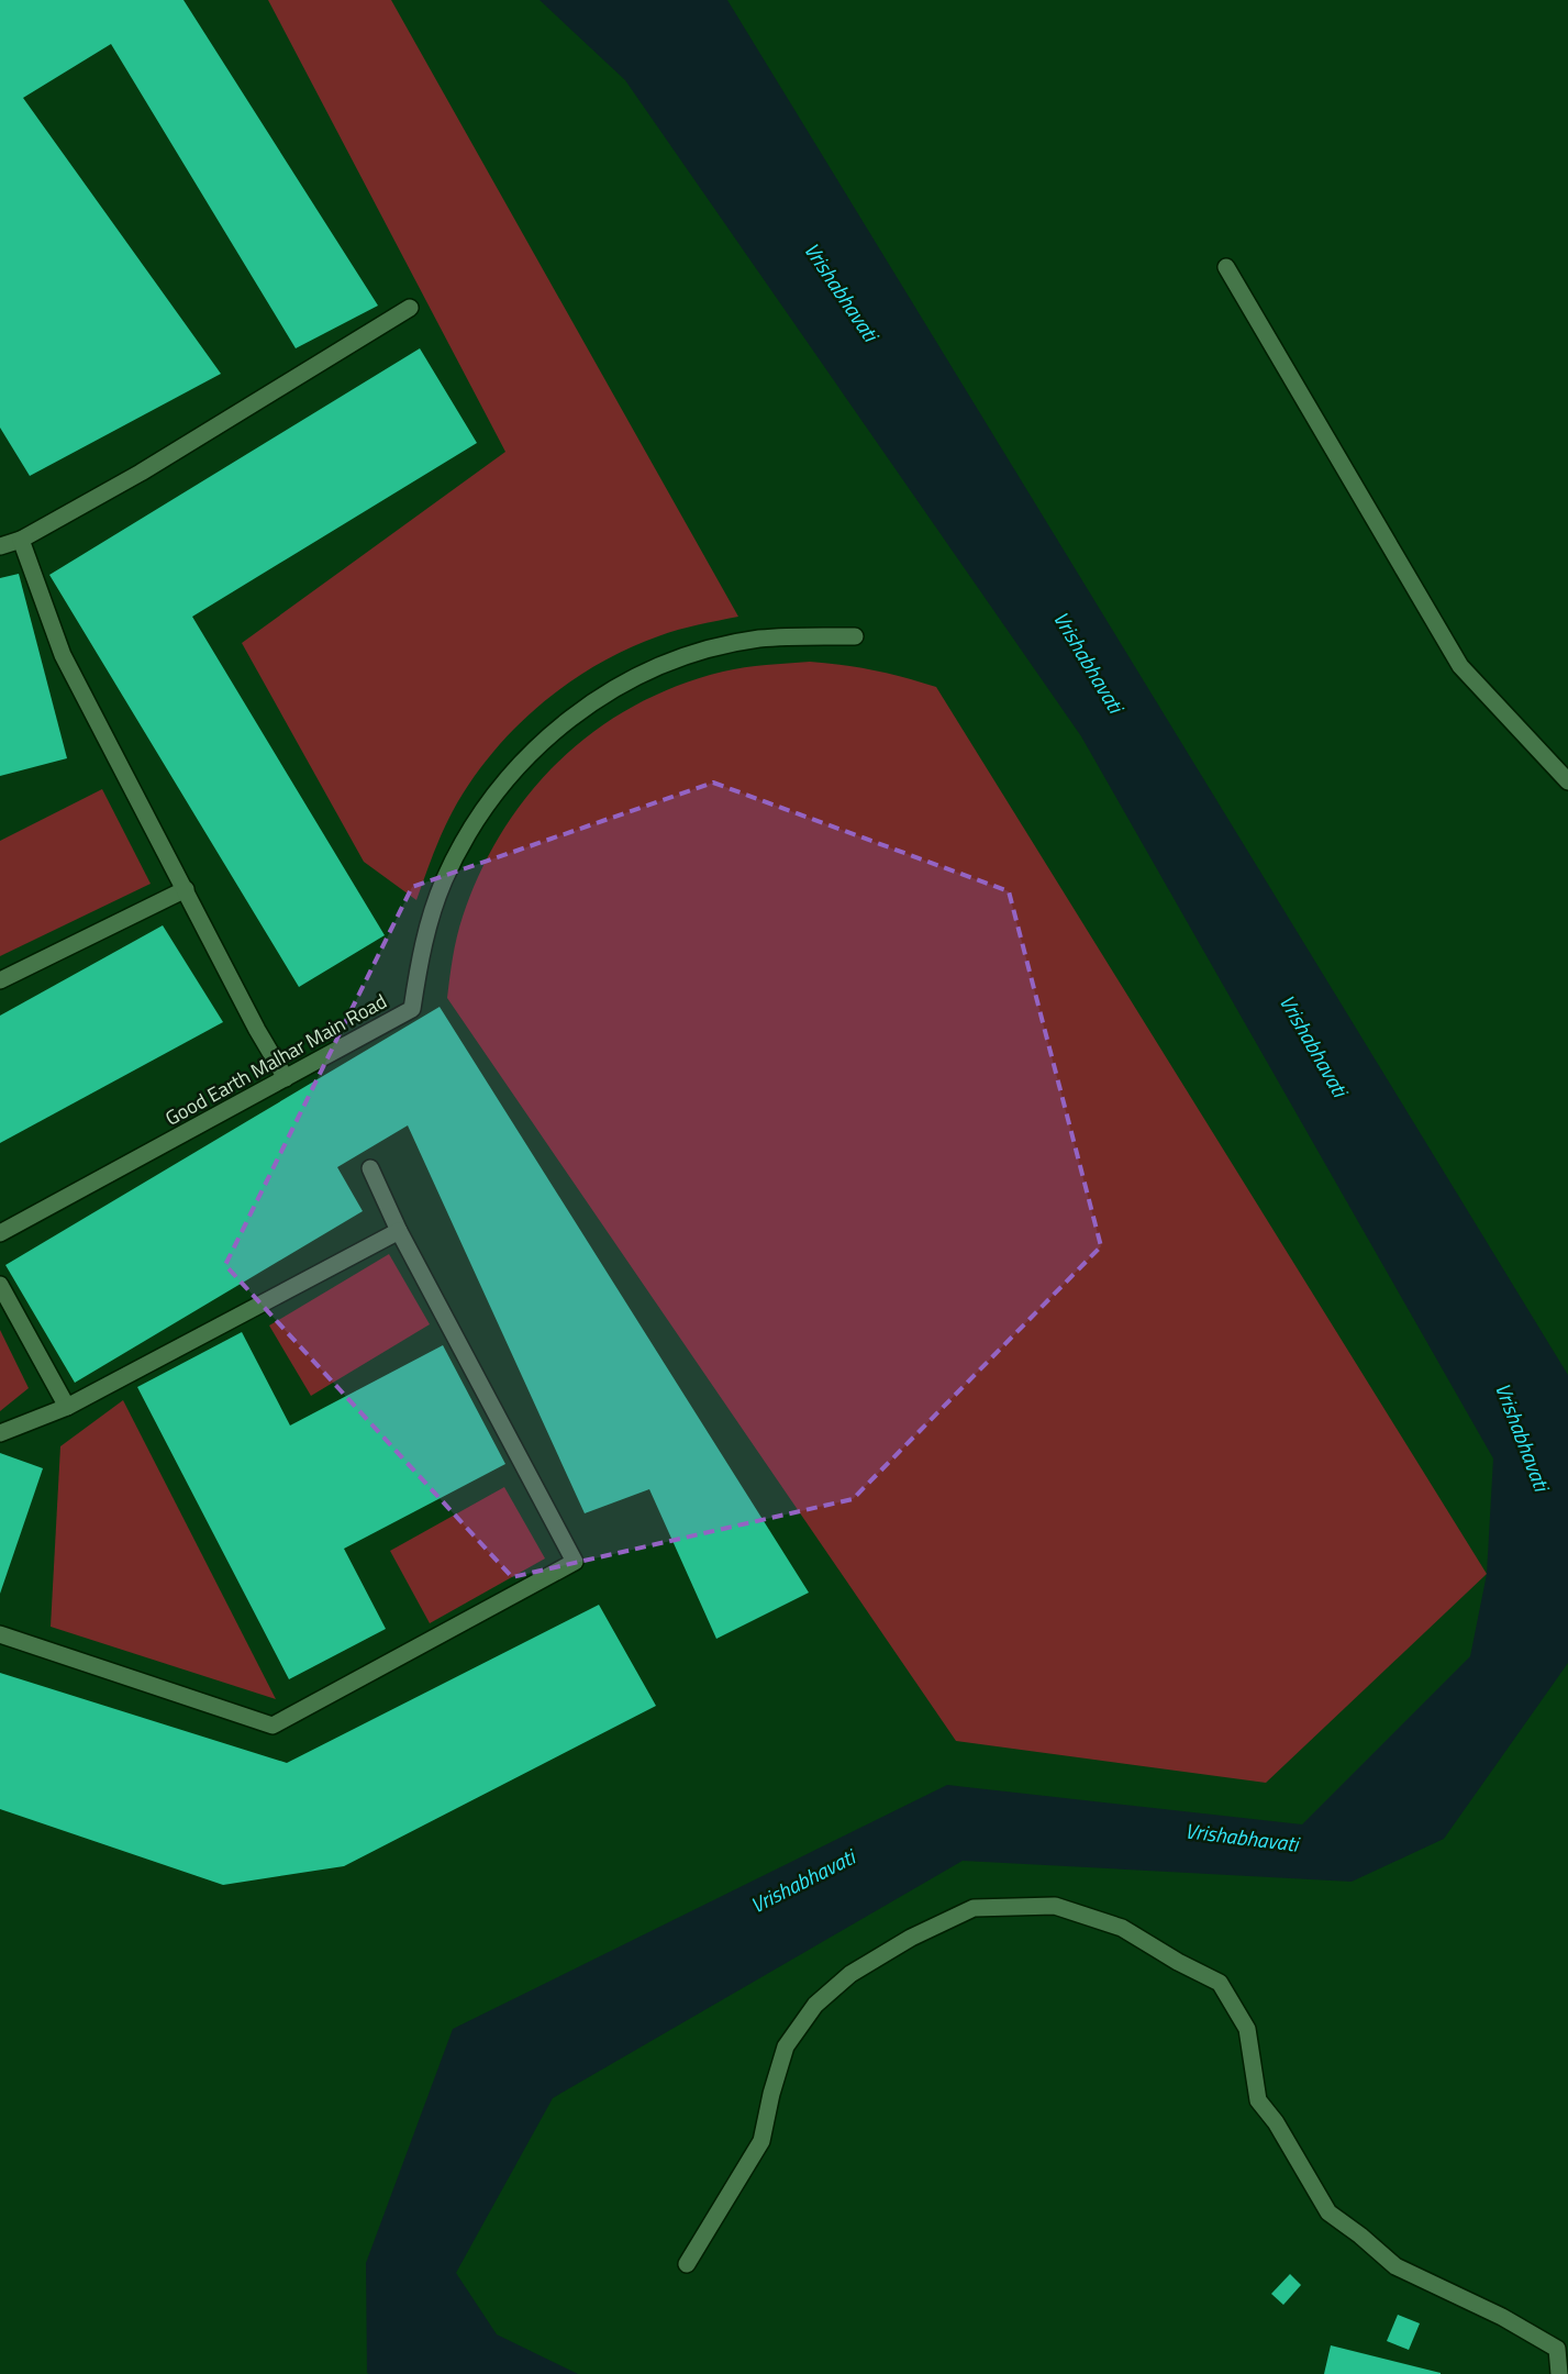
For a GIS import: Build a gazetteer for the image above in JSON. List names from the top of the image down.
{
  "streets": {
    "street": ["Good Earth Malhar Main Road"]
  },
  "water": ["Vrishabhavati"]
}
